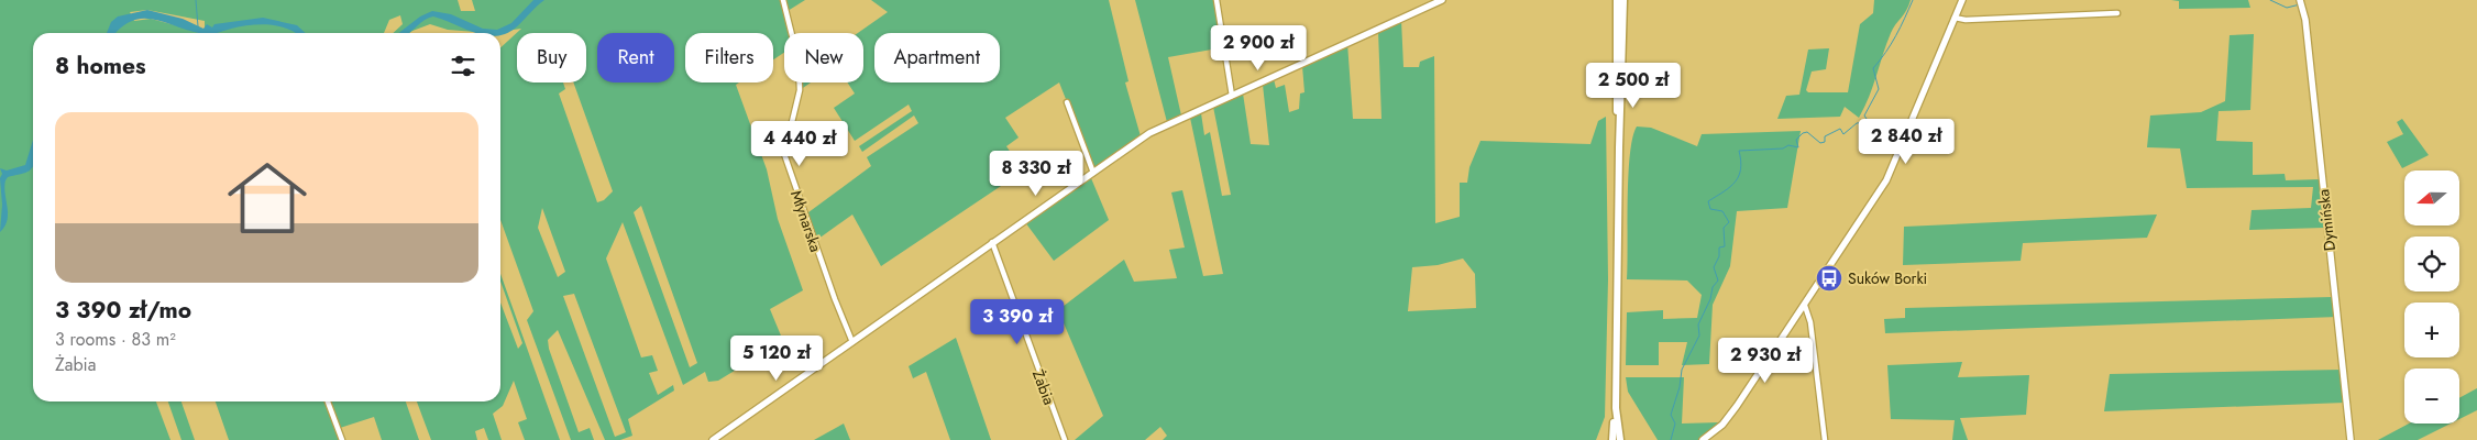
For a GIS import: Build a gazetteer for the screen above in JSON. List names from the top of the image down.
{
  "streets": {
    "street": ["Dymińska", "Młynarska", "Żabia"]
  },
  "places": {
    "bus stop": ["Suków Borki"]
  },
  "north": "left",
  "page": {
    "price": [
      "2 900 zł",
      "2 500 zł",
      "2 840 zł",
      "4 440 zł",
      "8 330 zł",
      "3 390 zł",
      "5 120 zł",
      "2 930 zł"
    ],
    "chip": [
      "Buy",
      "Rent",
      "Filters",
      "New",
      "Apartment"
    ],
    "heading": "8 homes",
    "list": [
      {
        "name": "3 390 zł/mo",
        "note": "3 rooms · 83 m² · Żabia"
      }
    ],
    "map_buttons": ["+", "−"]
  }
}
